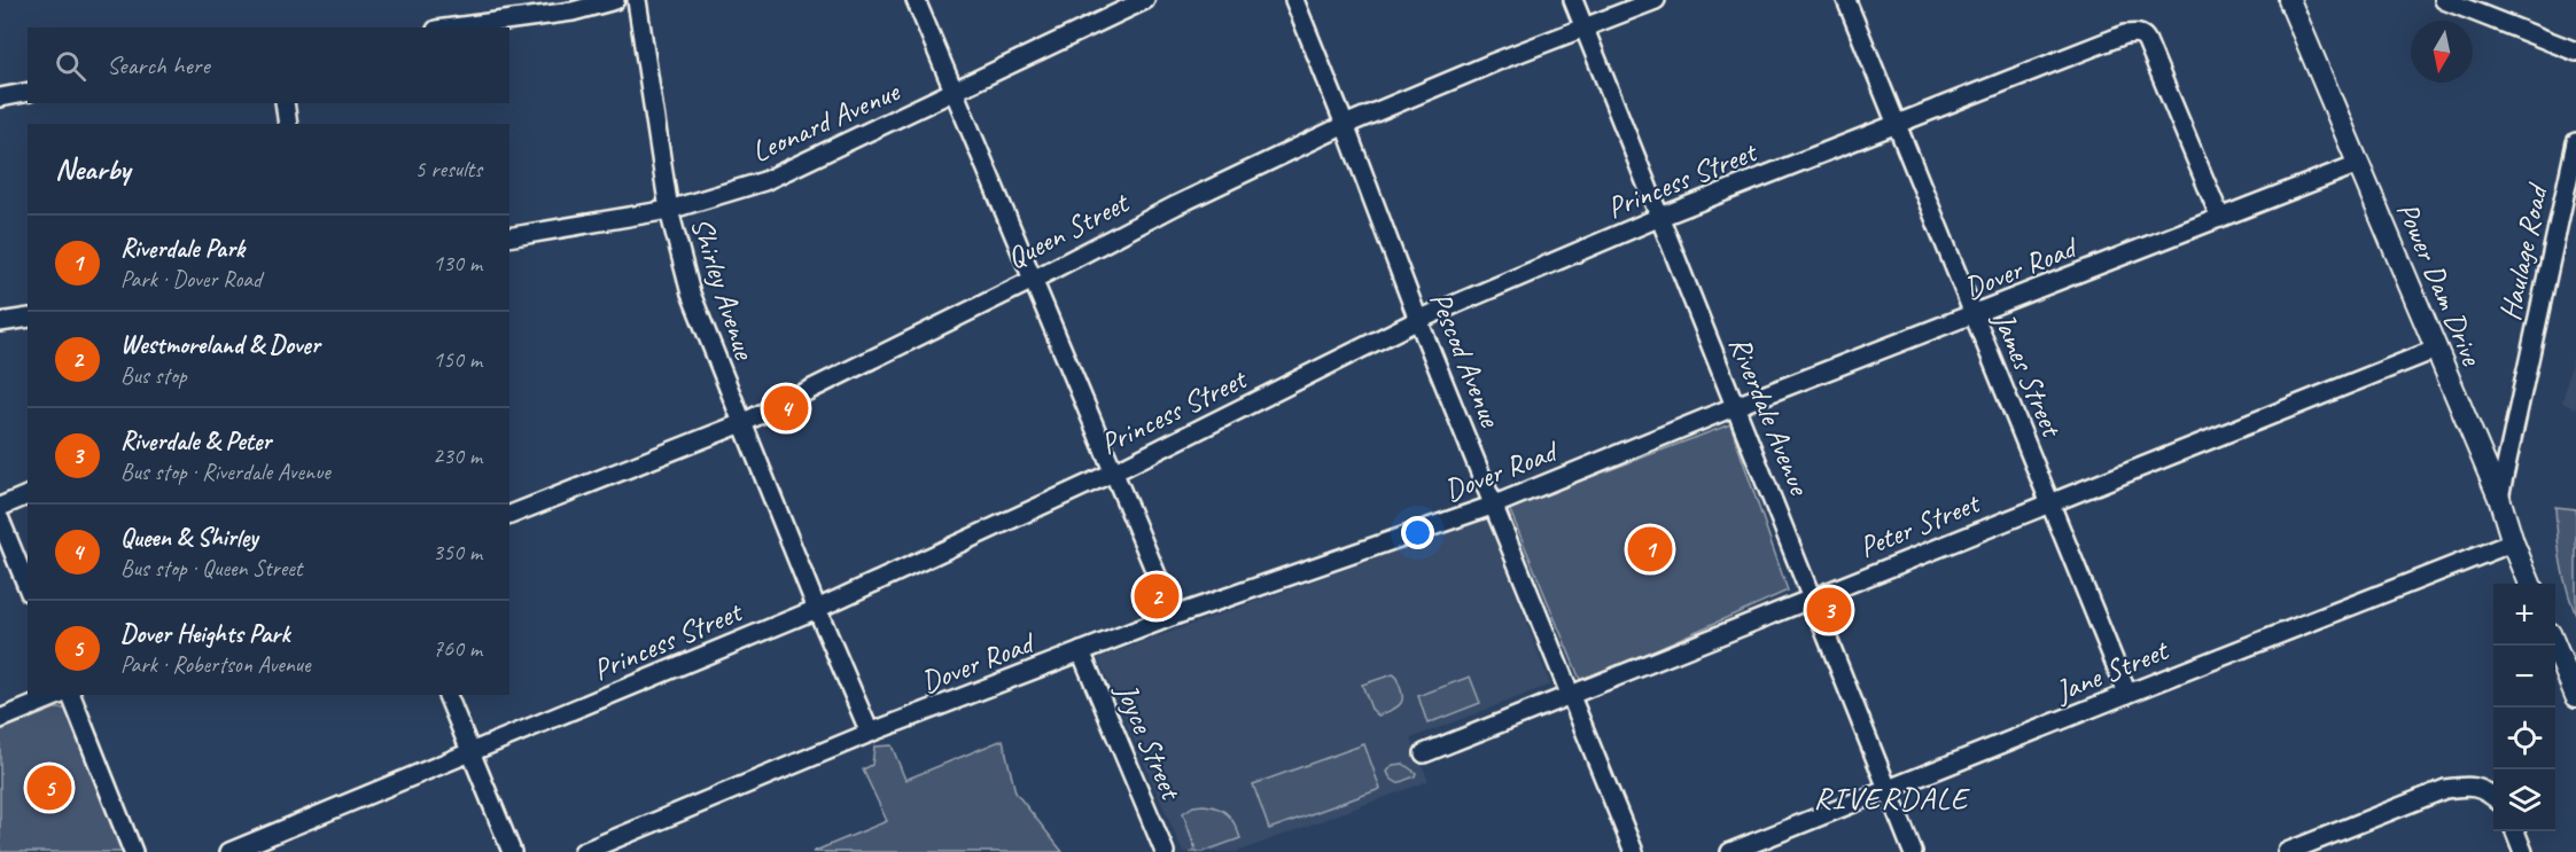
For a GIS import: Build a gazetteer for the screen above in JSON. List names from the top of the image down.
{
  "streets": {
    "main road": ["Power Dam Drive"],
    "street": [
      "Leonard Avenue",
      "Princess Street",
      "Queen Street",
      "Haulage Road",
      "Dover Road",
      "Shirley Avenue",
      "Pescod Avenue",
      "James Street",
      "Riverdale Avenue",
      "Peter Street",
      "Jane Street",
      "Joyce Street"
    ]
  },
  "crossings": [
    ["Leonard Avenue", "Shirley Avenue"],
    ["Princess Street", "Dover Road"],
    ["Princess Street", "Shirley Avenue"],
    ["Princess Street", "Pescod Avenue"],
    ["Princess Street", "James Street"],
    ["Princess Street", "Riverdale Avenue"],
    ["Queen Street", "Shirley Avenue"],
    ["Queen Street", "Pescod Avenue"],
    ["Queen Street", "Riverdale Avenue"],
    ["Haulage Road", "Power Dam Drive"],
    ["Dover Road", "Power Dam Drive"],
    ["Dover Road", "Shirley Avenue"],
    ["Dover Road", "Pescod Avenue"],
    ["Dover Road", "James Street"],
    ["Dover Road", "Riverdale Avenue"],
    ["Dover Road", "Joyce Street"],
    ["Power Dam Drive", "Peter Street"],
    ["Power Dam Drive", "Jane Street"],
    ["Pescod Avenue", "Peter Street"],
    ["James Street", "Peter Street"],
    ["James Street", "Jane Street"],
    ["Riverdale Avenue", "Peter Street"],
    ["Riverdale Avenue", "Jane Street"]
  ],
  "districts": ["RIVERDALE"],
  "north": "bottom",
  "page": {
    "search": "Search here",
    "heading": ["Nearby", "5 results"],
    "list": [
      {
        "mark": "1",
        "name": "Riverdale Park",
        "note": "Park · Dover Road",
        "value": "130 m"
      },
      {
        "mark": "2",
        "name": "Westmoreland & Dover",
        "note": "Bus stop",
        "value": "150 m"
      },
      {
        "mark": "3",
        "name": "Riverdale & Peter",
        "note": "Bus stop · Riverdale Avenue",
        "value": "230 m"
      },
      {
        "mark": "4",
        "name": "Queen & Shirley",
        "note": "Bus stop · Queen Street",
        "value": "350 m"
      },
      {
        "mark": "5",
        "name": "Dover Heights Park",
        "note": "Park · Robertson Avenue",
        "value": "760 m"
      }
    ],
    "pins": [
      "4",
      "1",
      "2",
      "3",
      "5"
    ],
    "map_buttons": ["+", "−"]
  }
}
